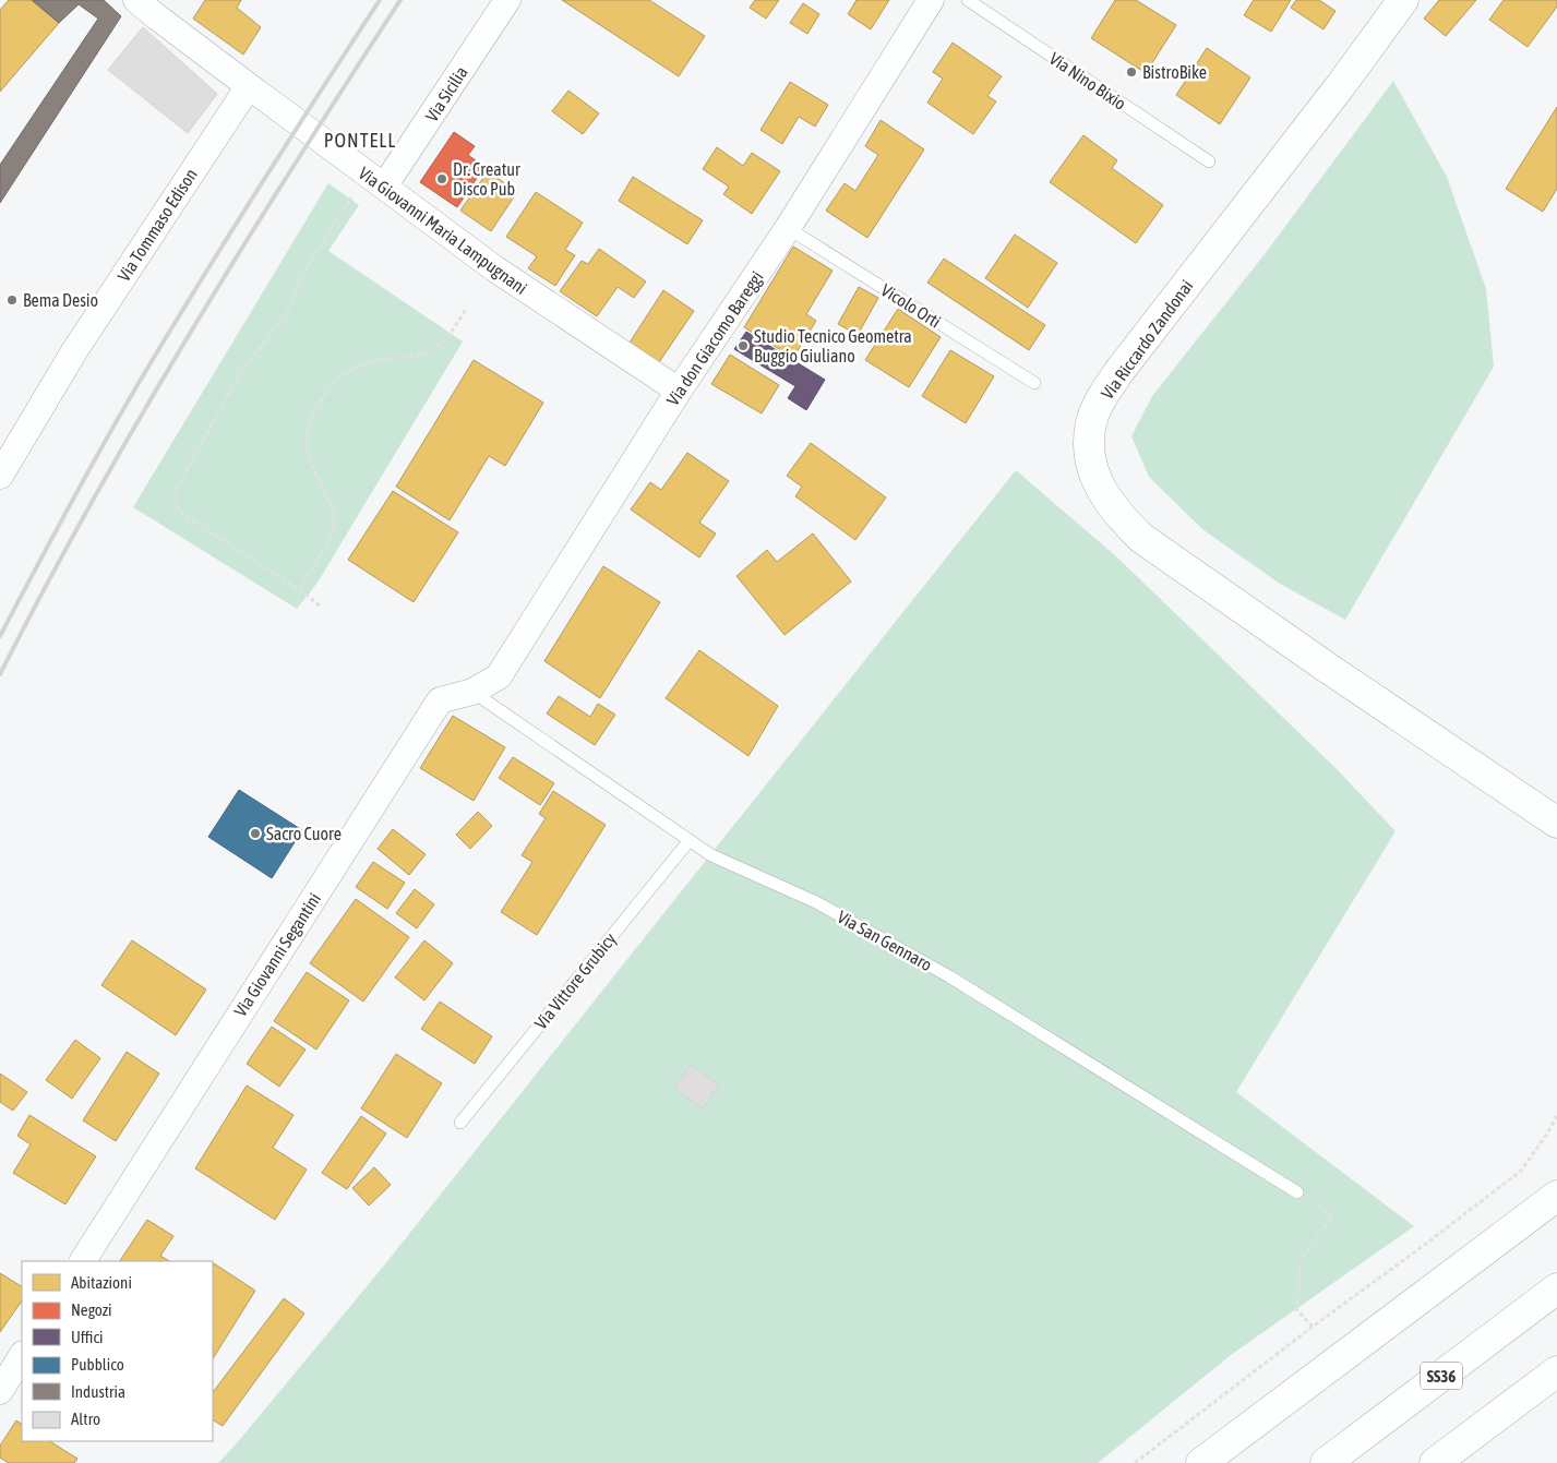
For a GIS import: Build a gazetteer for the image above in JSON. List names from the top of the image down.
{
  "streets": {
    "main road": ["Via Riccardo Zandonai", "SS36"],
    "street": [
      "Via Sicilia",
      "Via Tommaso Edison",
      "Via Giovanni Maria Lampugnani",
      "Via don Giacomo Bareggi",
      "Via Giovanni Segantini"
    ],
    "lane": [
      "Via Nino Bixio",
      "Vicolo Orti",
      "Via San Gennaro",
      "Via Vittore Grubicy"
    ]
  },
  "crossings": [
    ["Via Sicilia", "Via Giovanni Maria Lampugnani"],
    ["Via Tommaso Edison", "Via Giovanni Maria Lampugnani"],
    ["Via Giovanni Maria Lampugnani", "Via don Giacomo Bareggi"],
    ["Vicolo Orti", "Via don Giacomo Bareggi"],
    ["Via don Giacomo Bareggi", "Via Giovanni Segantini"],
    ["Via San Gennaro", "Via Giovanni Segantini"],
    ["Via San Gennaro", "Via Vittore Grubicy"]
  ],
  "districts": ["PONTELL"],
  "places": [
    "BistroBike",
    "Dr. Creatur Disco Pub",
    "Bema Desio",
    "Studio Tecnico Geometra Buggio Giuliano",
    "Sacro Cuore"
  ],
  "legend": [
    "Abitazioni",
    "Negozi",
    "Uffici",
    "Pubblico",
    "Industria",
    "Altro"
  ]
}
